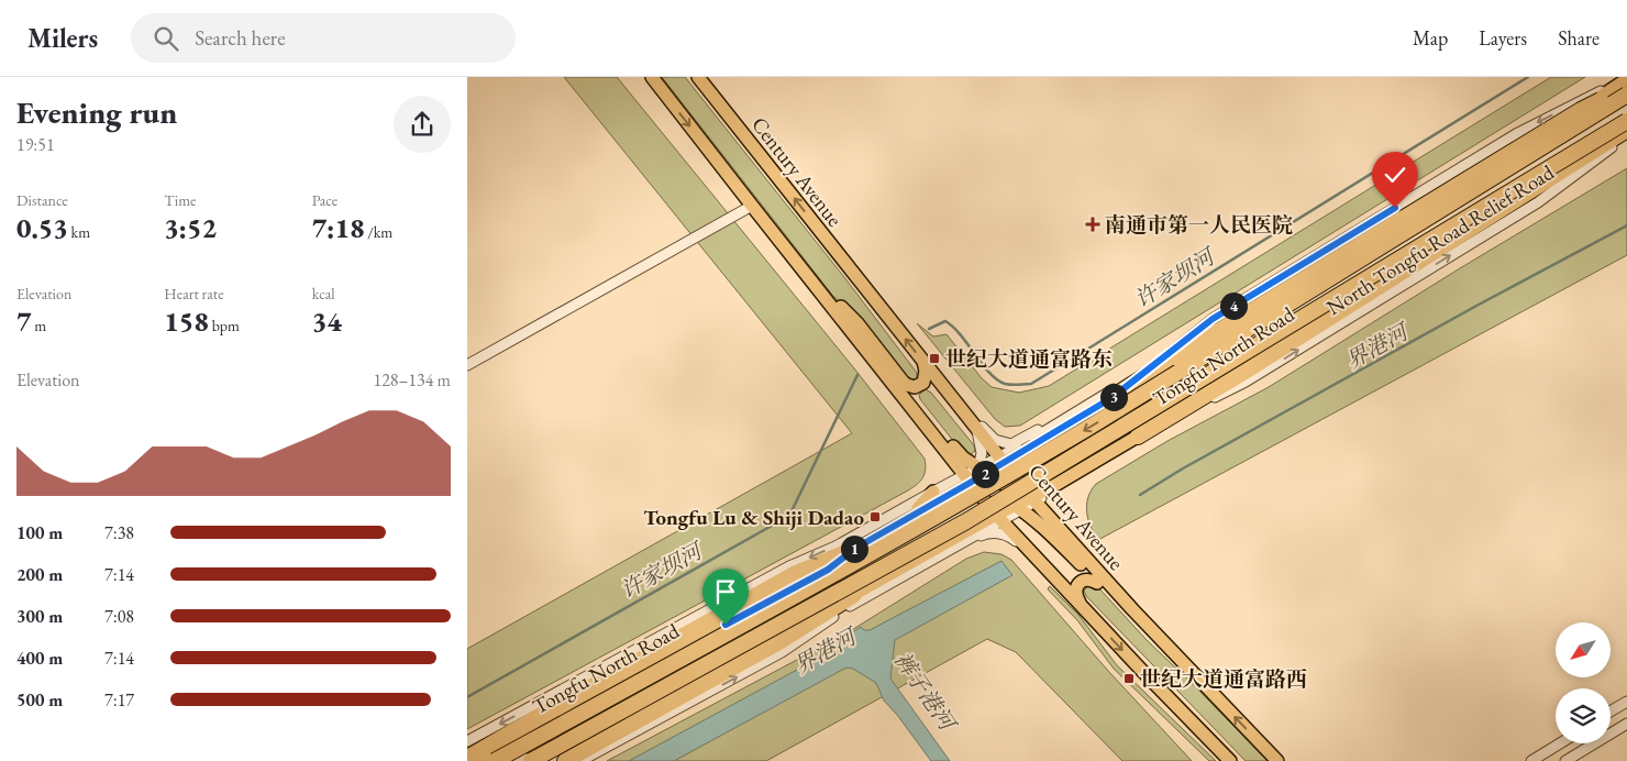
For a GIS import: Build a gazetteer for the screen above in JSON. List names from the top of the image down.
{
  "streets": {
    "main road": ["Century Avenue", "Tongfu North Road"],
    "street": ["North Tongfu Road Relief Road"]
  },
  "crossings": [
    ["Century Avenue", "Tongfu North Road"],
    ["North Tongfu Road Relief Road", "Tongfu North Road"]
  ],
  "water": ["许家坝河", "界港河", "裤子港河"],
  "places": {
    "health": ["南通市第一人民医院"],
    "transit": ["世纪大道通富路东", "Tongfu Lu & Shiji Dadao", "世纪大道通富路西"]
  },
  "north": "bottom left",
  "page": {
    "header": "Milers",
    "search": "Search here",
    "nav": ["Map", "Layers", "Share"],
    "heading": ["Evening run", "19:51"],
    "stats": [
      ["Distance", "0.53 km"],
      ["Time", "3:52"],
      ["Pace", "7:18 /km"],
      ["Elevation", "7 m"],
      ["Heart rate", "158 bpm"],
      ["kcal", "34"]
    ],
    "pins": [
      "4",
      "3",
      "2",
      "1"
    ],
    "chart": ["Elevation", "128–134 m"],
    "list": [
      {
        "name": "100 m",
        "note": "7:38"
      },
      {
        "name": "200 m",
        "note": "7:14"
      },
      {
        "name": "300 m",
        "note": "7:08"
      },
      {
        "name": "400 m",
        "note": "7:14"
      },
      {
        "name": "500 m",
        "note": "7:17"
      }
    ]
  }
}
